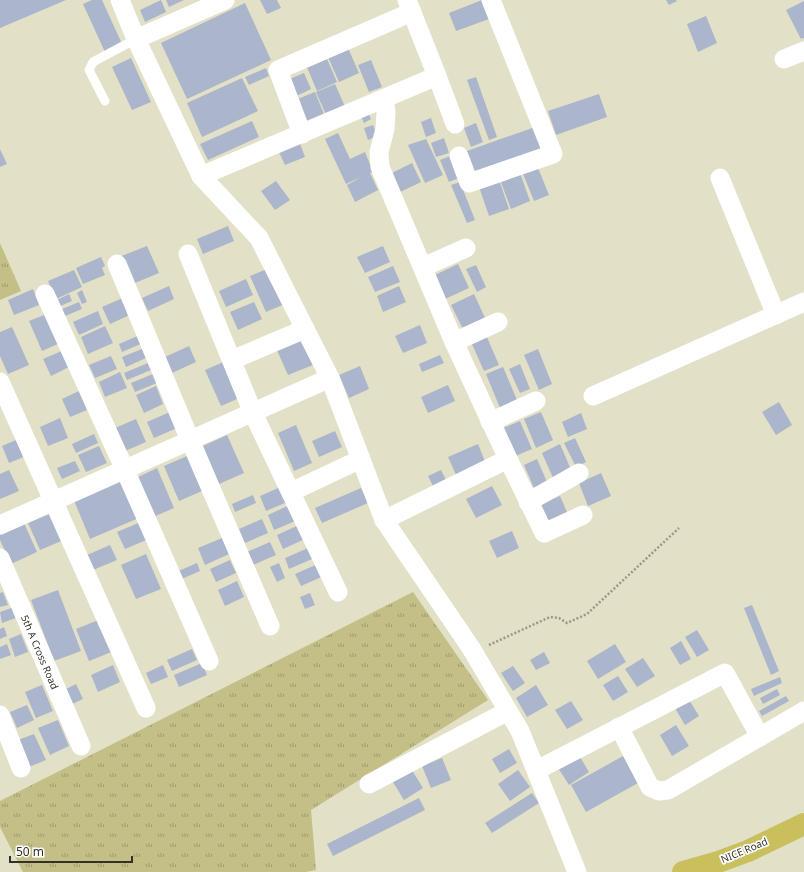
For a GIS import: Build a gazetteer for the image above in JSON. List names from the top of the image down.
{
  "streets": {
    "highway": ["NICE Road"],
    "street": ["5th A Cross Road"]
  },
  "scale_bar": "50 m"
}
